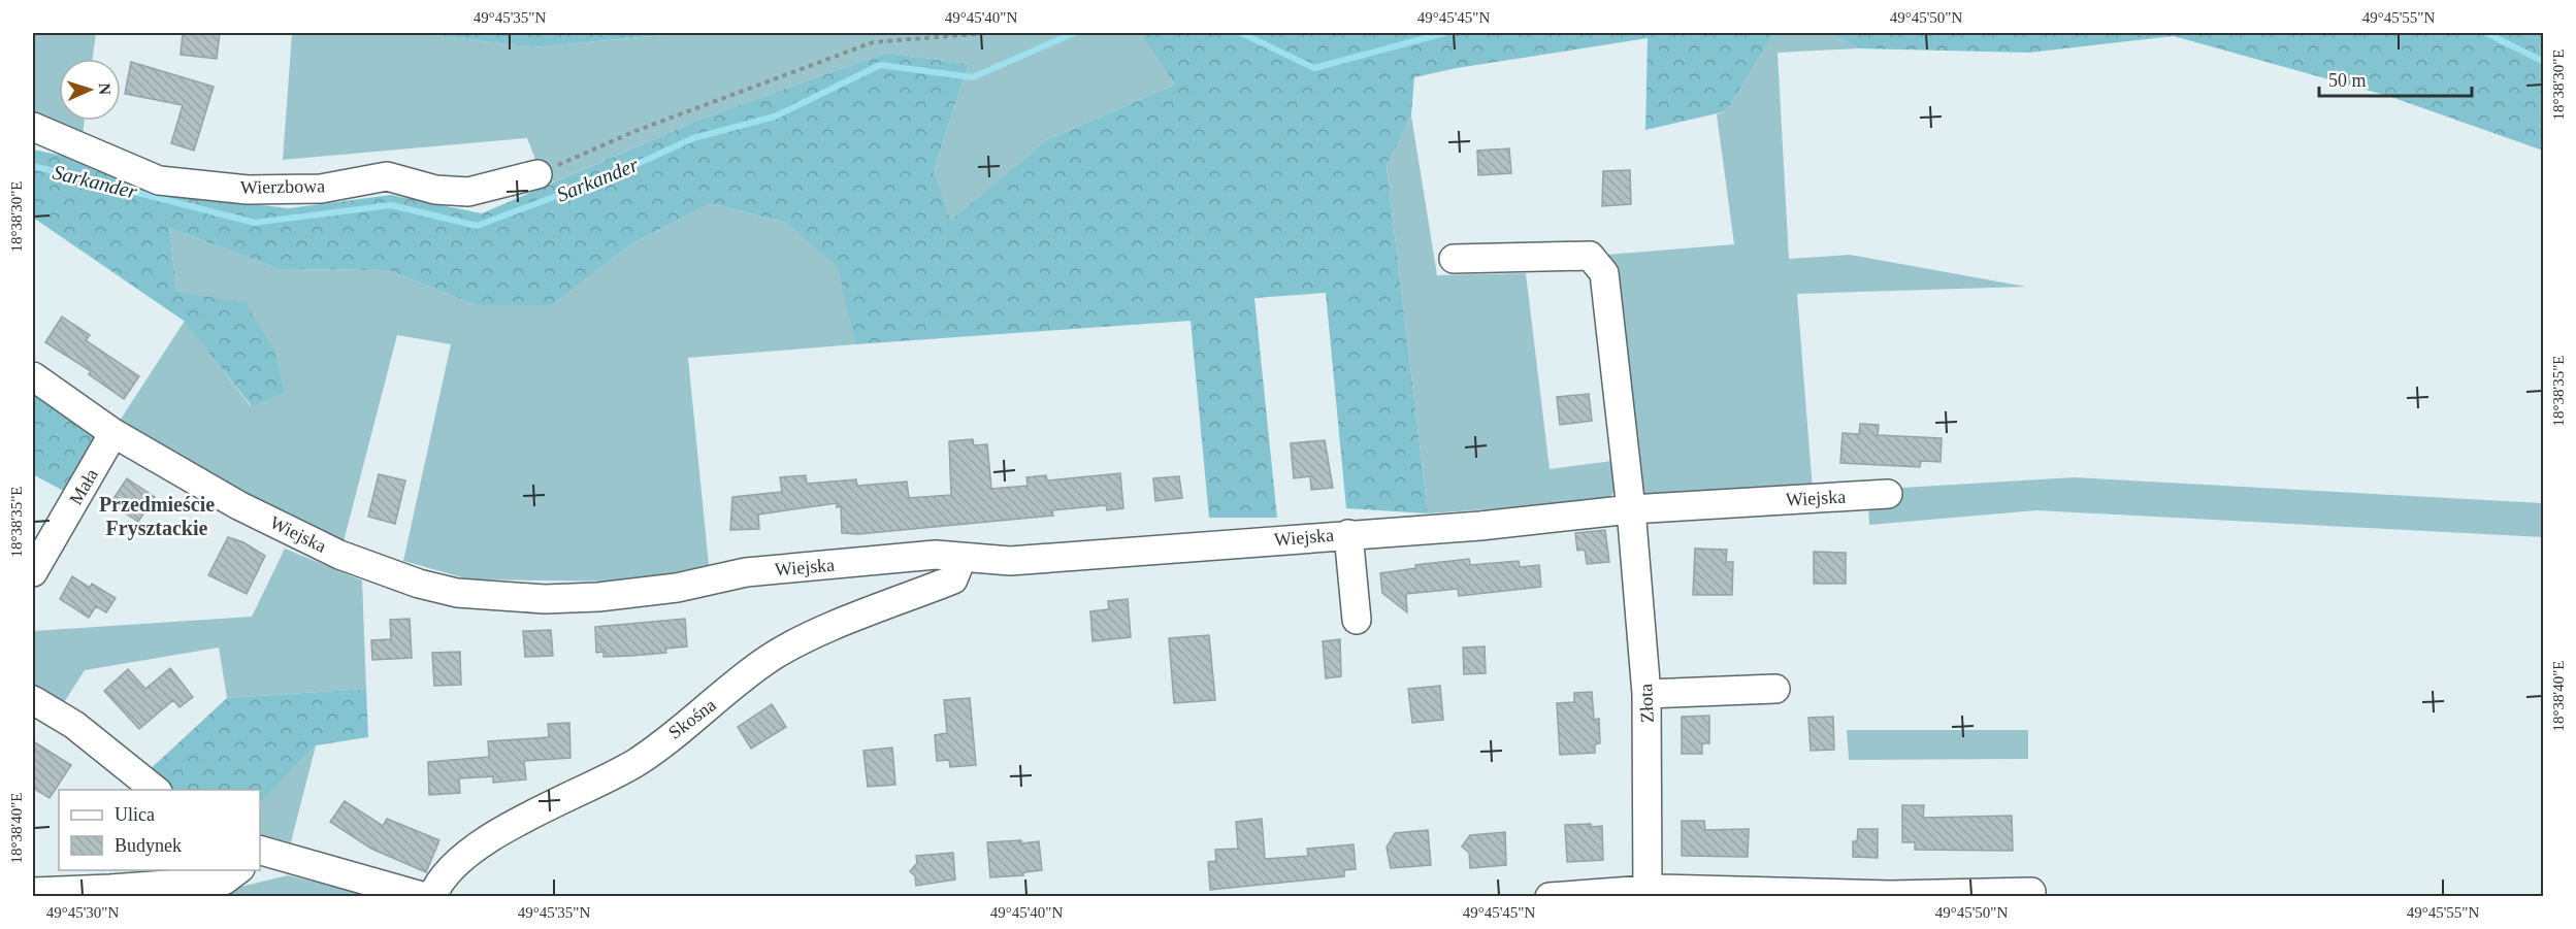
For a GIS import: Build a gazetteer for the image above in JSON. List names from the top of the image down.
{
  "streets": {
    "street": [
      "Wierzbowa",
      "Mała",
      "Wiejska",
      "Złota",
      "Skośna"
    ]
  },
  "crossings": [
    ["Mała", "Wiejska"],
    ["Wiejska", "Złota"],
    ["Wiejska", "Skośna"]
  ],
  "districts": ["Przedmieście Frysztackie"],
  "water": ["Sarkander"],
  "legend": ["Ulica", "Budynek"],
  "scale_bar": "50 m",
  "north": "right",
  "coordinates": [
    "49°45'35\"N",
    "49°45'40\"N",
    "49°45'45\"N",
    "49°45'50\"N",
    "49°45'55\"N",
    "18°38'30\"E",
    "18°38'35\"E",
    "18°38'40\"E",
    "49°45'30\"N"
  ]
}
